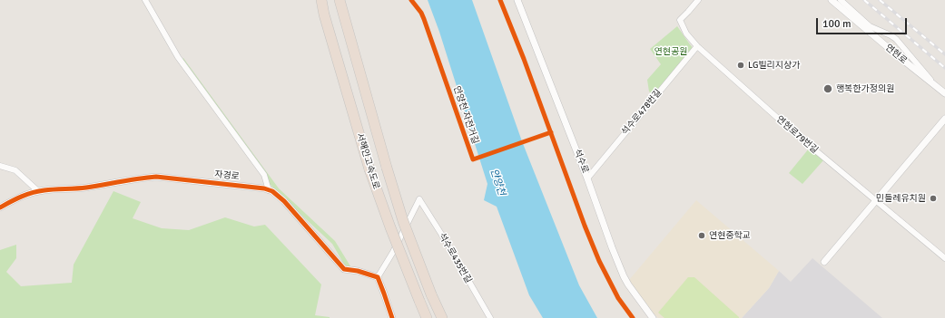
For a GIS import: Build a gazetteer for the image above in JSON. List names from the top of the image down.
{
  "streets": {
    "highway": ["서해안고속도로"],
    "street": [
      "연현로",
      "석수로478번길",
      "연현로79번길",
      "석수로",
      "자경로",
      "석수로435번길"
    ],
    "cycle path": ["안양천 자전거길"]
  },
  "crossings": [
    ["석수로478번길", "연현로79번길"],
    ["석수로478번길", "석수로"],
    ["자경로", "석수로435번길"]
  ],
  "water": ["안양천"],
  "parks": ["연현공원"],
  "places": [
    "LG빌리지상가",
    "행복한가정의원",
    "민들레유치원",
    "연현중학교"
  ],
  "scale_bar": "100 m"
}
